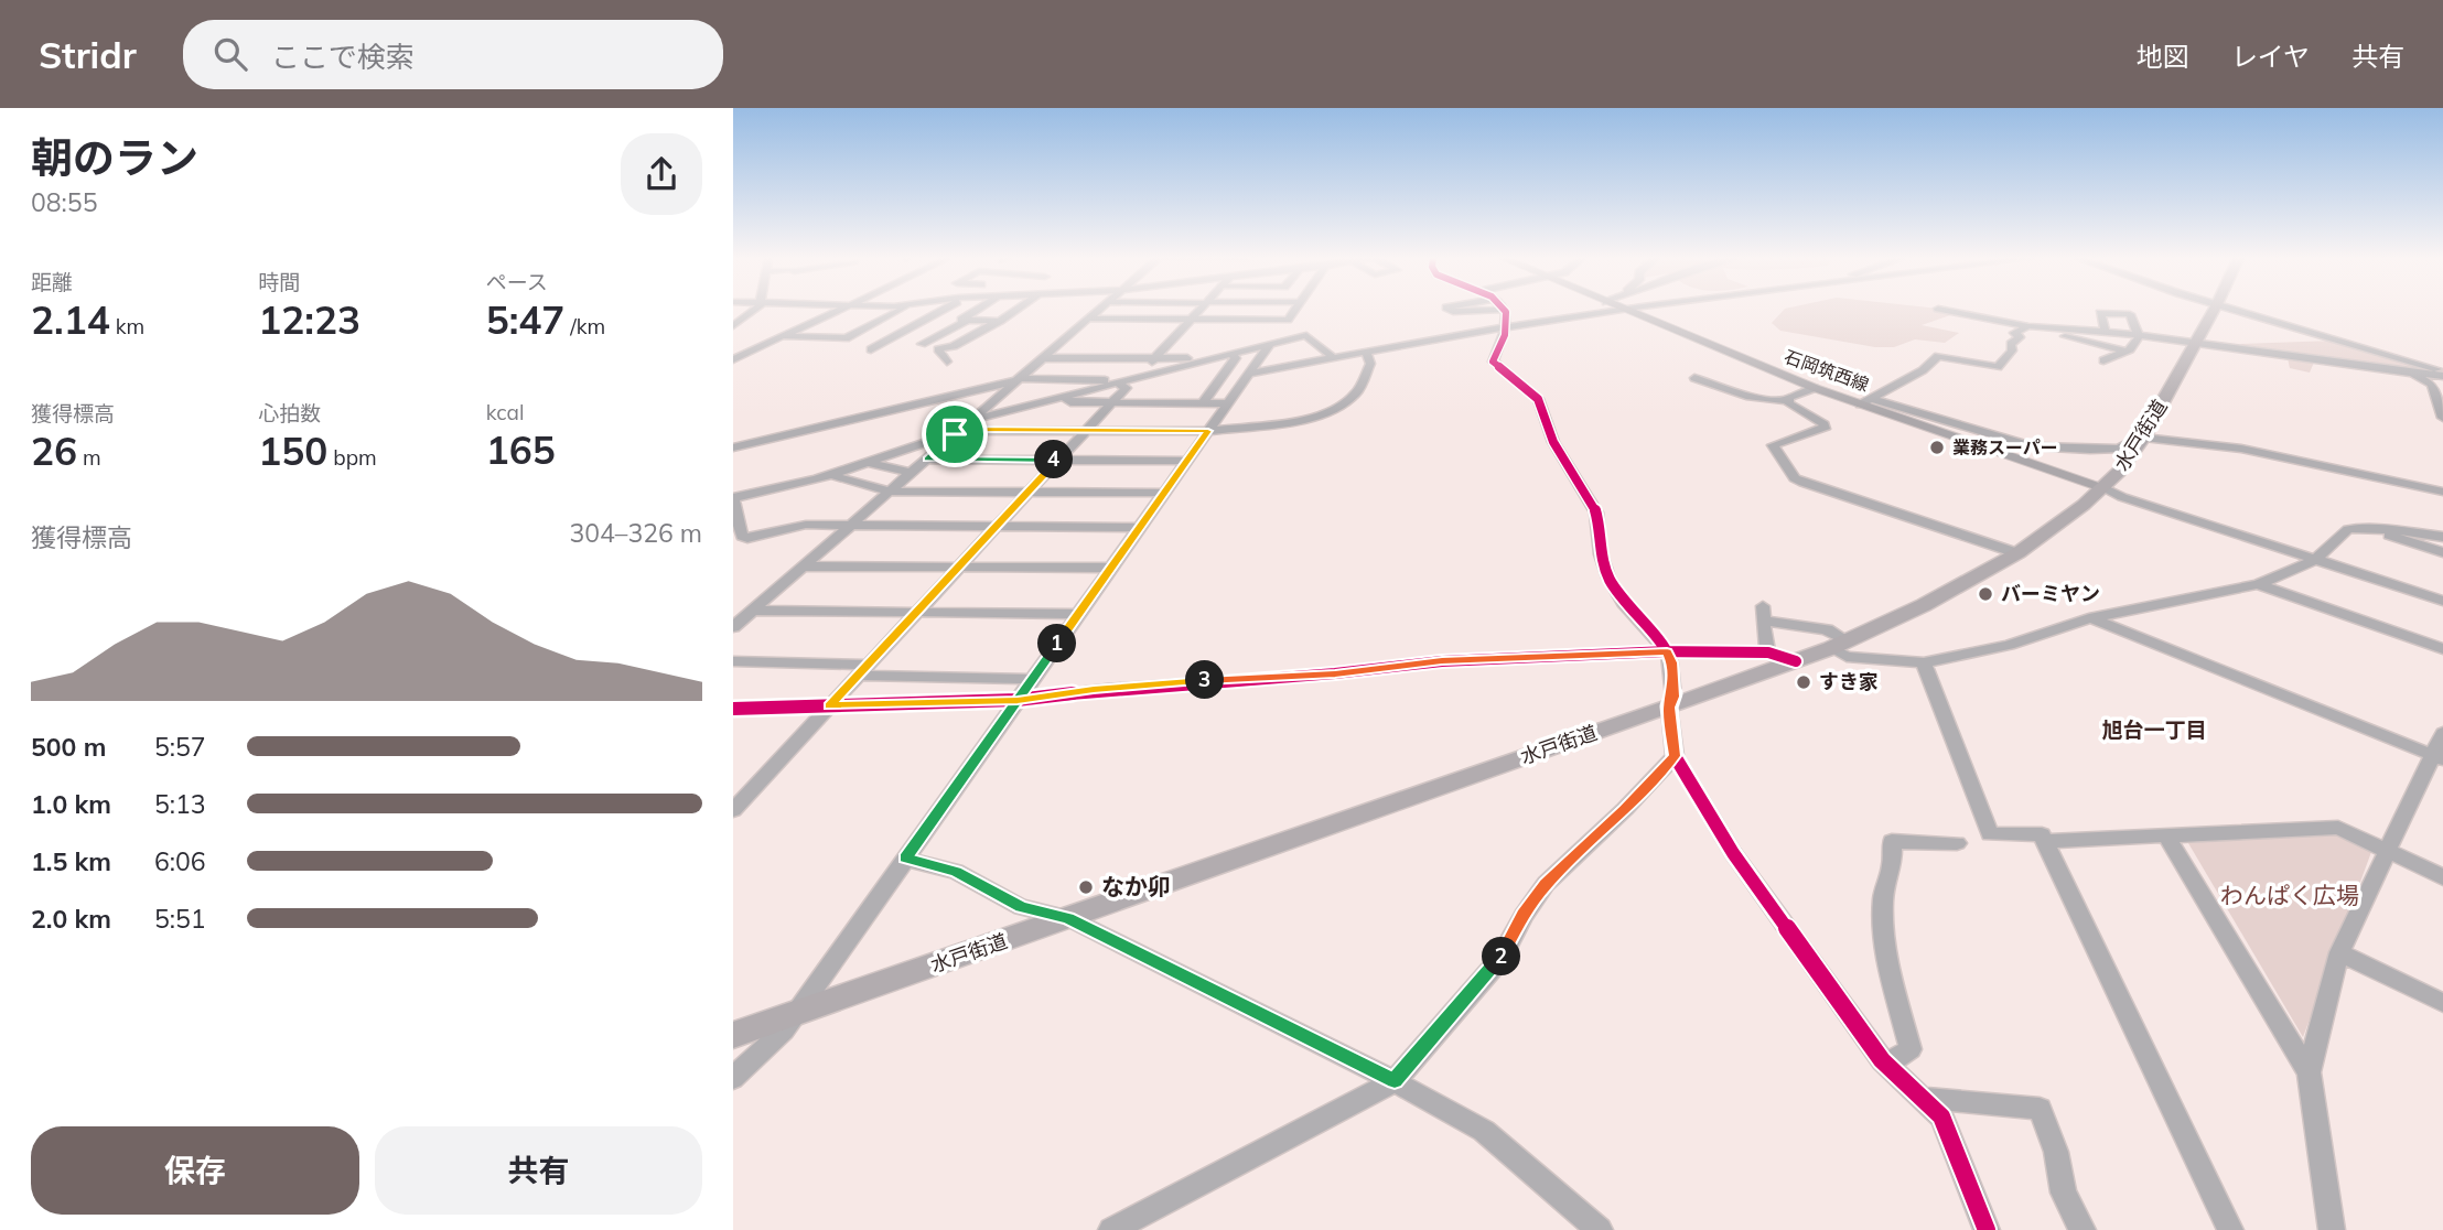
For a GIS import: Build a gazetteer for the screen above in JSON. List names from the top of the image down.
{
  "streets": {
    "highway": ["水戸街道"],
    "main road": ["石岡筑西線"]
  },
  "crossings": [
    ["石岡筑西線", "水戸街道"]
  ],
  "districts": ["旭台一丁目"],
  "parks": ["わんぱく広場"],
  "places": [
    "業務スーパー",
    "バーミヤン",
    "すき家",
    "なか卯"
  ],
  "page": {
    "header": "Stridr",
    "search": "ここで検索",
    "nav": ["地図", "レイヤ", "共有"],
    "heading": ["朝のラン", "08:55"],
    "stats": [
      ["距離", "2.14 km"],
      ["時間", "12:23"],
      ["ペース", "5:47 /km"],
      ["獲得標高", "26 m"],
      ["心拍数", "150 bpm"],
      ["kcal", "165"]
    ],
    "pins": [
      "4",
      "1",
      "3",
      "2"
    ],
    "chart": ["獲得標高", "304–326 m"],
    "list": [
      {
        "name": "500 m",
        "note": "5:57"
      },
      {
        "name": "1.0 km",
        "note": "5:13"
      },
      {
        "name": "1.5 km",
        "note": "6:06"
      },
      {
        "name": "2.0 km",
        "note": "5:51"
      }
    ],
    "buttons": ["保存", "共有"]
  }
}
